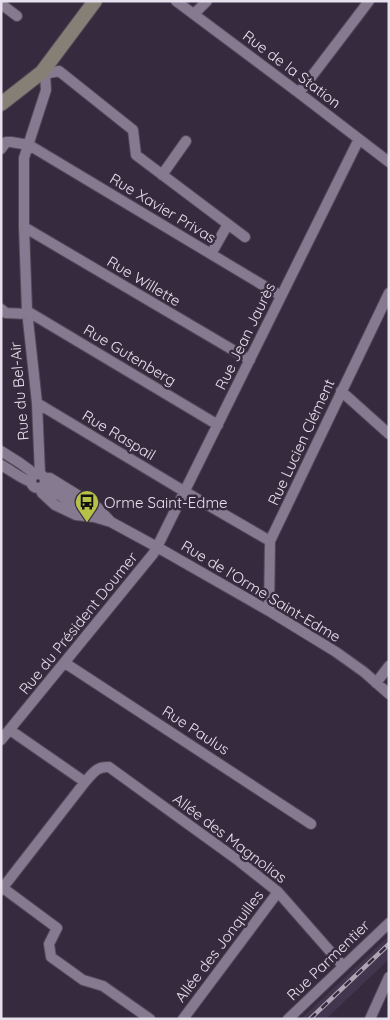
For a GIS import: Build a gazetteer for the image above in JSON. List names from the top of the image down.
{
  "streets": {
    "street": [
      "Rue de la Station",
      "Rue Xavier Privas",
      "Rue Willette",
      "Rue Jean Jaurès",
      "Rue Gutenberg",
      "Rue du Bel-Air",
      "Rue Raspail",
      "Rue Lucien Clément",
      "Rue de l'Orme Saint-Edme",
      "Rue du Président Doumer",
      "Rue Paulus",
      "Allée des Magnolias",
      "Allée des Jonquilles",
      "Rue Parmentier"
    ]
  },
  "crossings": [
    ["Rue de la Station", "Rue Jean Jaurès"],
    ["Rue Xavier Privas", "Rue Jean Jaurès"],
    ["Rue Xavier Privas", "Rue du Bel-Air"],
    ["Rue Willette", "Rue Jean Jaurès"],
    ["Rue Willette", "Rue du Bel-Air"],
    ["Rue Jean Jaurès", "Rue Gutenberg"],
    ["Rue Jean Jaurès", "Rue Raspail"],
    ["Rue Jean Jaurès", "Rue de l'Orme Saint-Edme"],
    ["Rue Jean Jaurès", "Rue du Président Doumer"],
    ["Rue Gutenberg", "Rue du Bel-Air"],
    ["Rue du Bel-Air", "Rue Raspail"],
    ["Rue du Bel-Air", "Rue de l'Orme Saint-Edme"],
    ["Rue Raspail", "Rue Lucien Clément"],
    ["Rue Lucien Clément", "Rue de l'Orme Saint-Edme"],
    ["Rue de l'Orme Saint-Edme", "Rue du Président Doumer"],
    ["Rue du Président Doumer", "Rue Paulus"],
    ["Allée des Magnolias", "Allée des Jonquilles"],
    ["Allée des Magnolias", "Rue Parmentier"]
  ],
  "places": {
    "bus stop": ["Orme Saint-Edme"]
  }
}
